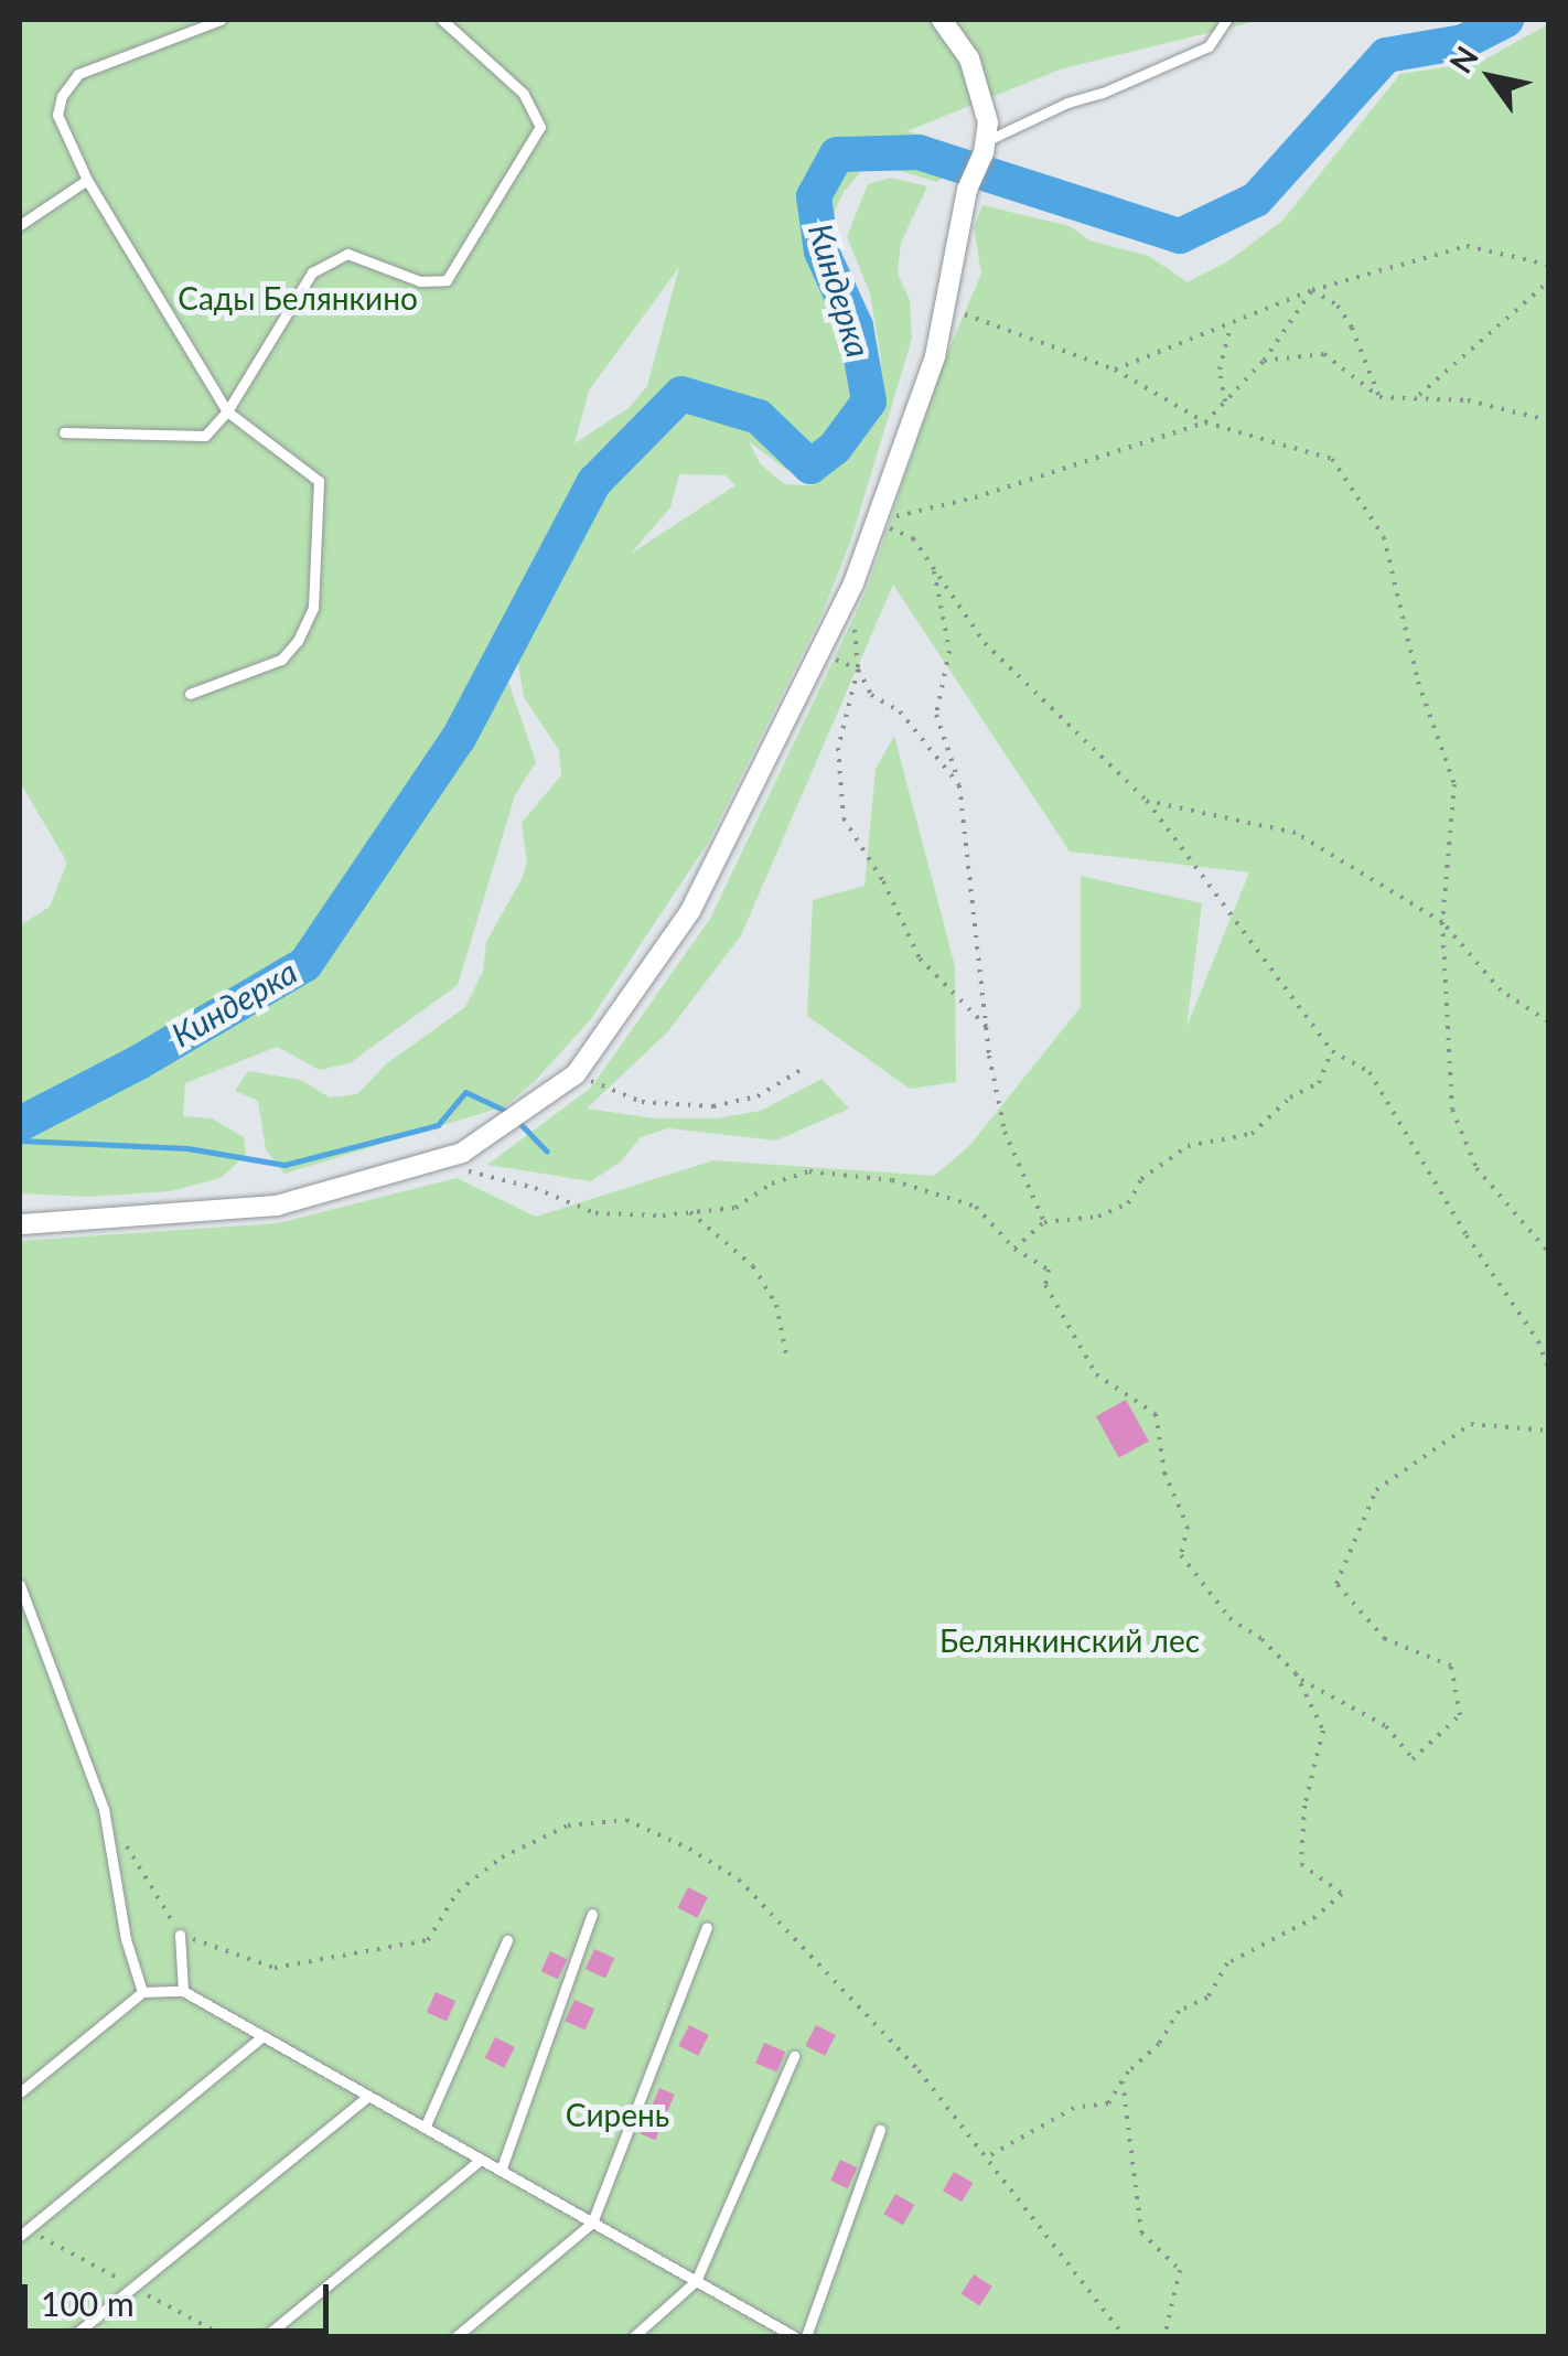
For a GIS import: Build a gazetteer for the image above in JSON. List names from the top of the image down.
{
  "water": ["Киндерка"],
  "parks": ["Сады Белянкино", "Белянкинский лес", "Сирень"],
  "scale_bar": "100 m",
  "north": "top left"
}
